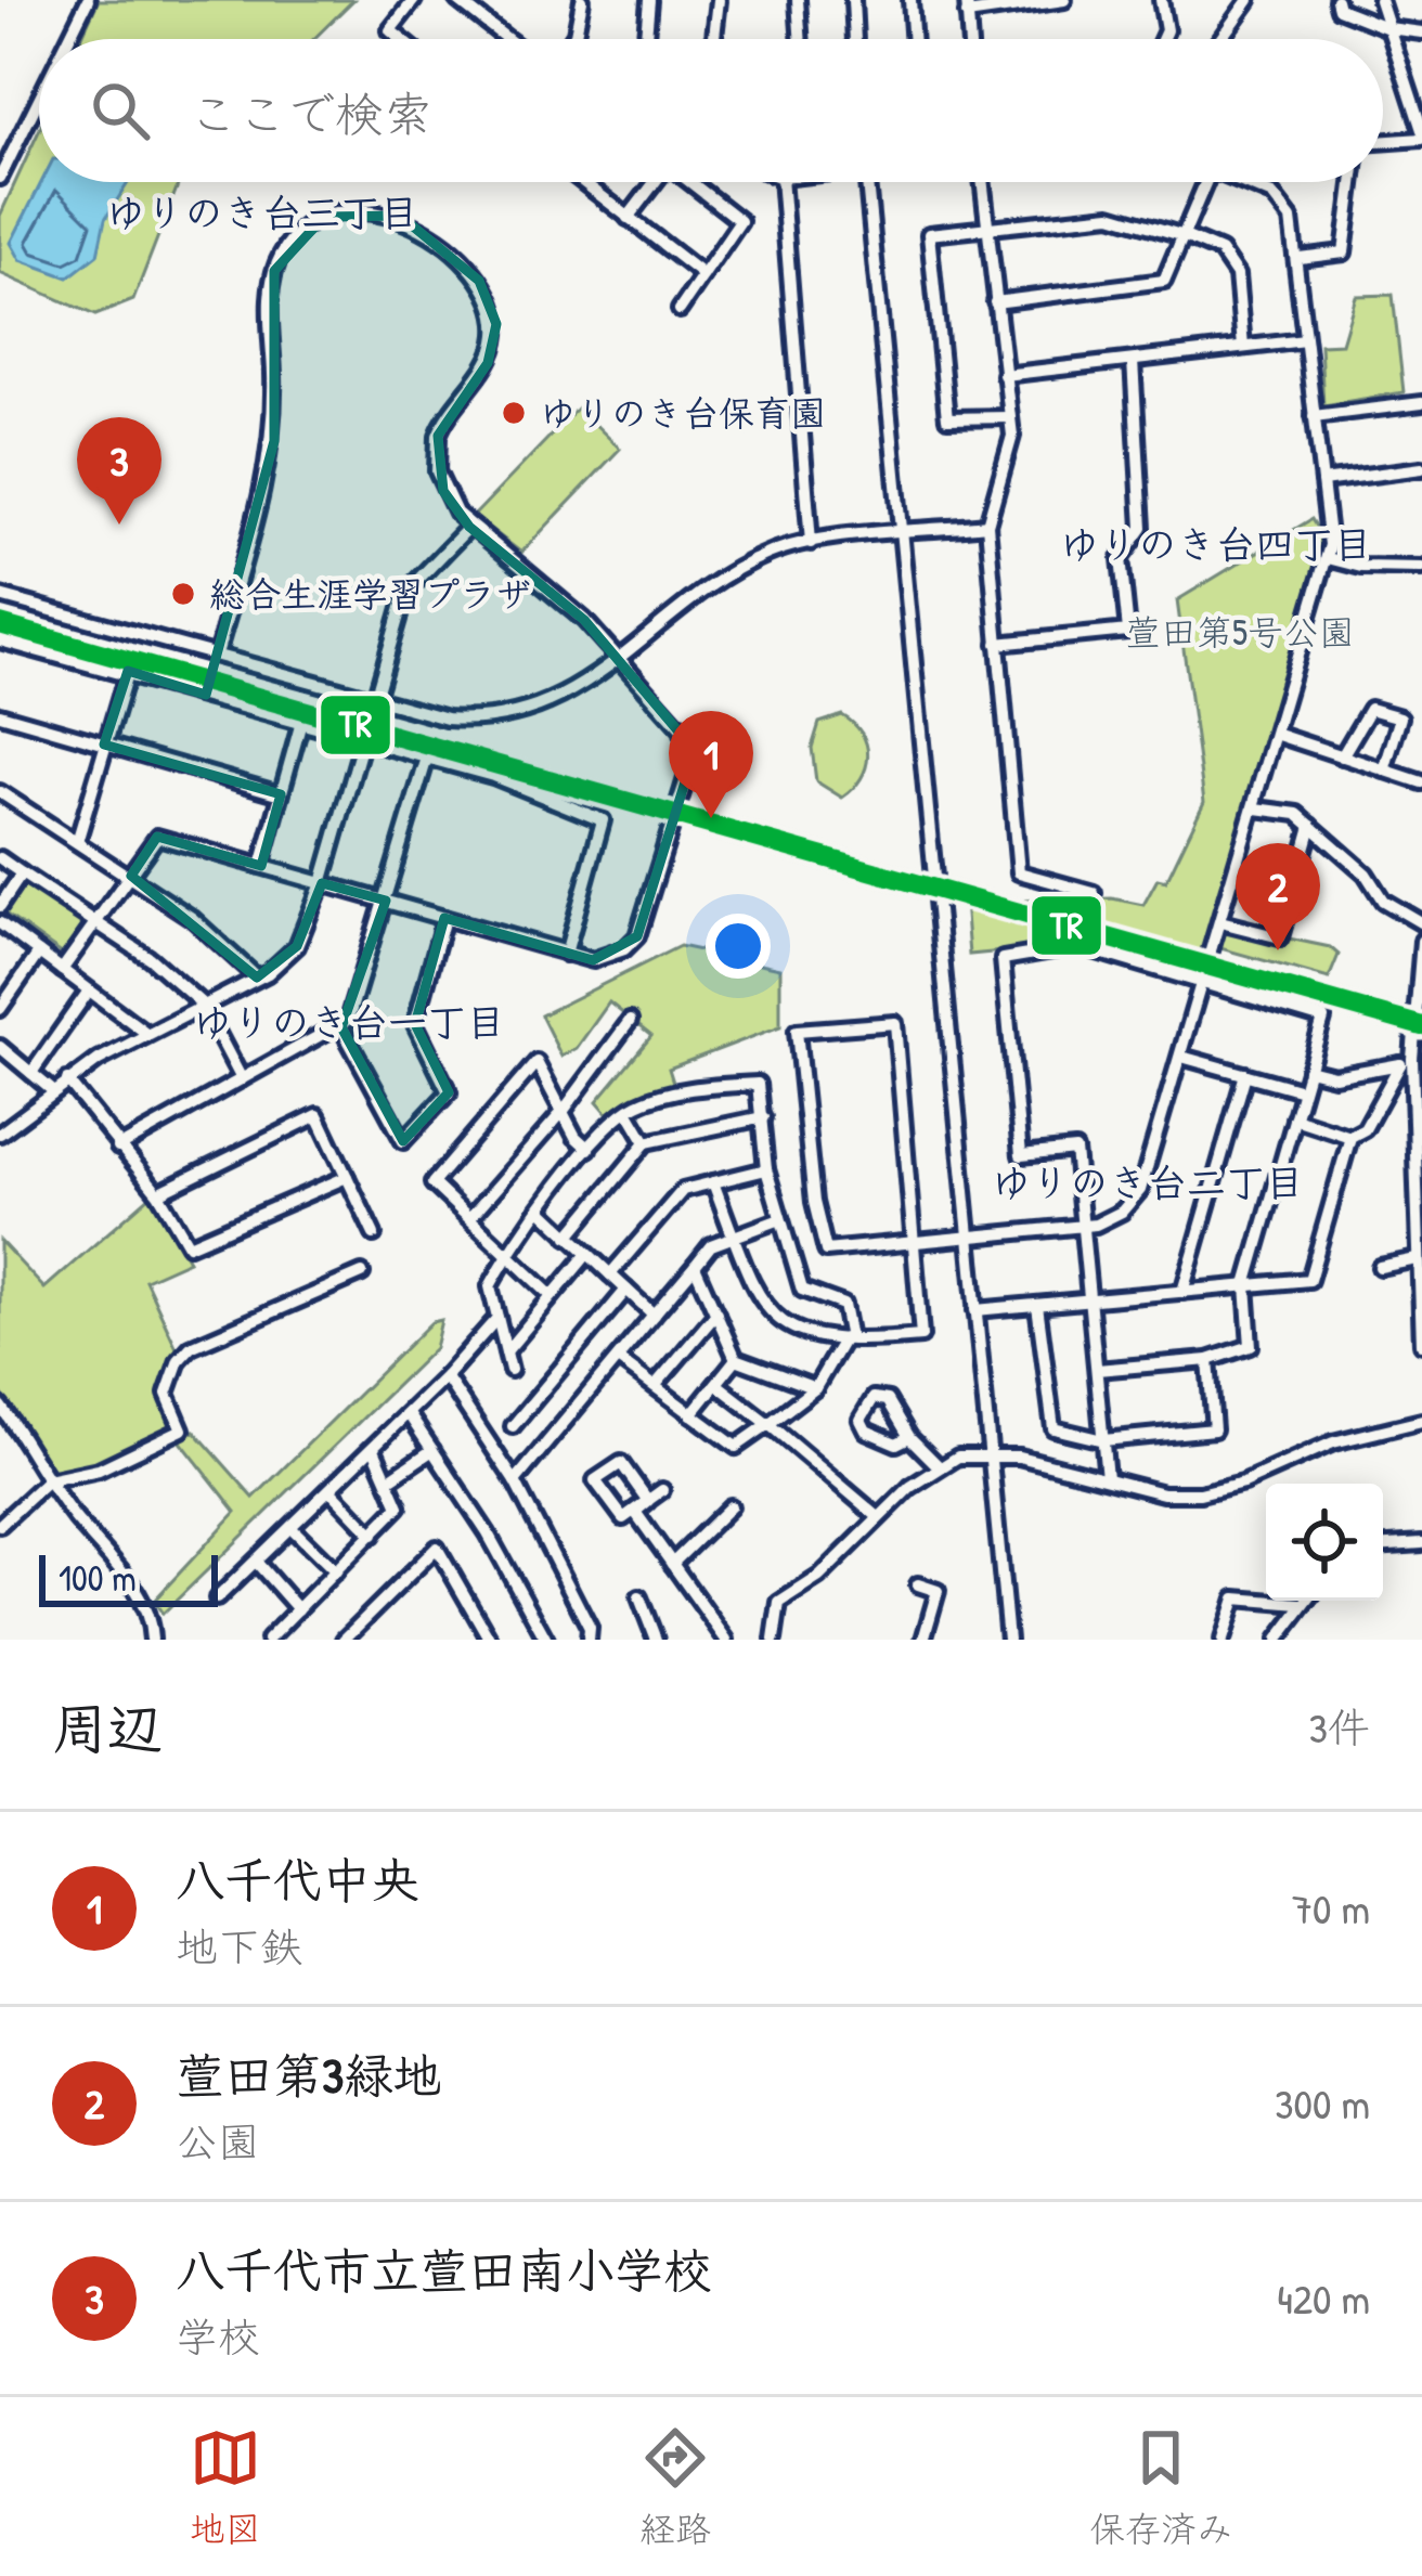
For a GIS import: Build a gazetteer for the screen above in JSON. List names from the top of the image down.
{
  "districts": [
    "ゆりのき台三丁目",
    "ゆりのき台四丁目",
    "ゆりのき台一丁目",
    "ゆりのき台二丁目"
  ],
  "parks": ["萱田第5号公園"],
  "places": ["ゆりのき台保育園", "総合生涯学習プラザ"],
  "lines": ["transit line TR"],
  "scale_bar": "100 m",
  "page": {
    "search": "ここで検索",
    "pins": ["3", "1", "2"],
    "scale": "100 m",
    "heading": ["周辺", "3件"],
    "list": [
      {
        "mark": "1",
        "name": "八千代中央",
        "note": "地下鉄",
        "value": "70 m"
      },
      {
        "mark": "2",
        "name": "萱田第3緑地",
        "note": "公園",
        "value": "300 m"
      },
      {
        "mark": "3",
        "name": "八千代市立萱田南小学校",
        "note": "学校",
        "value": "420 m"
      }
    ],
    "nav": ["地図", "経路", "保存済み"]
  }
}
